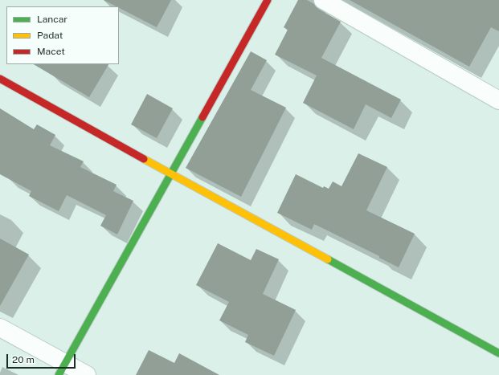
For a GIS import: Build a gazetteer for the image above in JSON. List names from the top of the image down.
{
  "legend": ["Lancar", "Padat", "Macet"],
  "scale_bar": "20 m"
}
